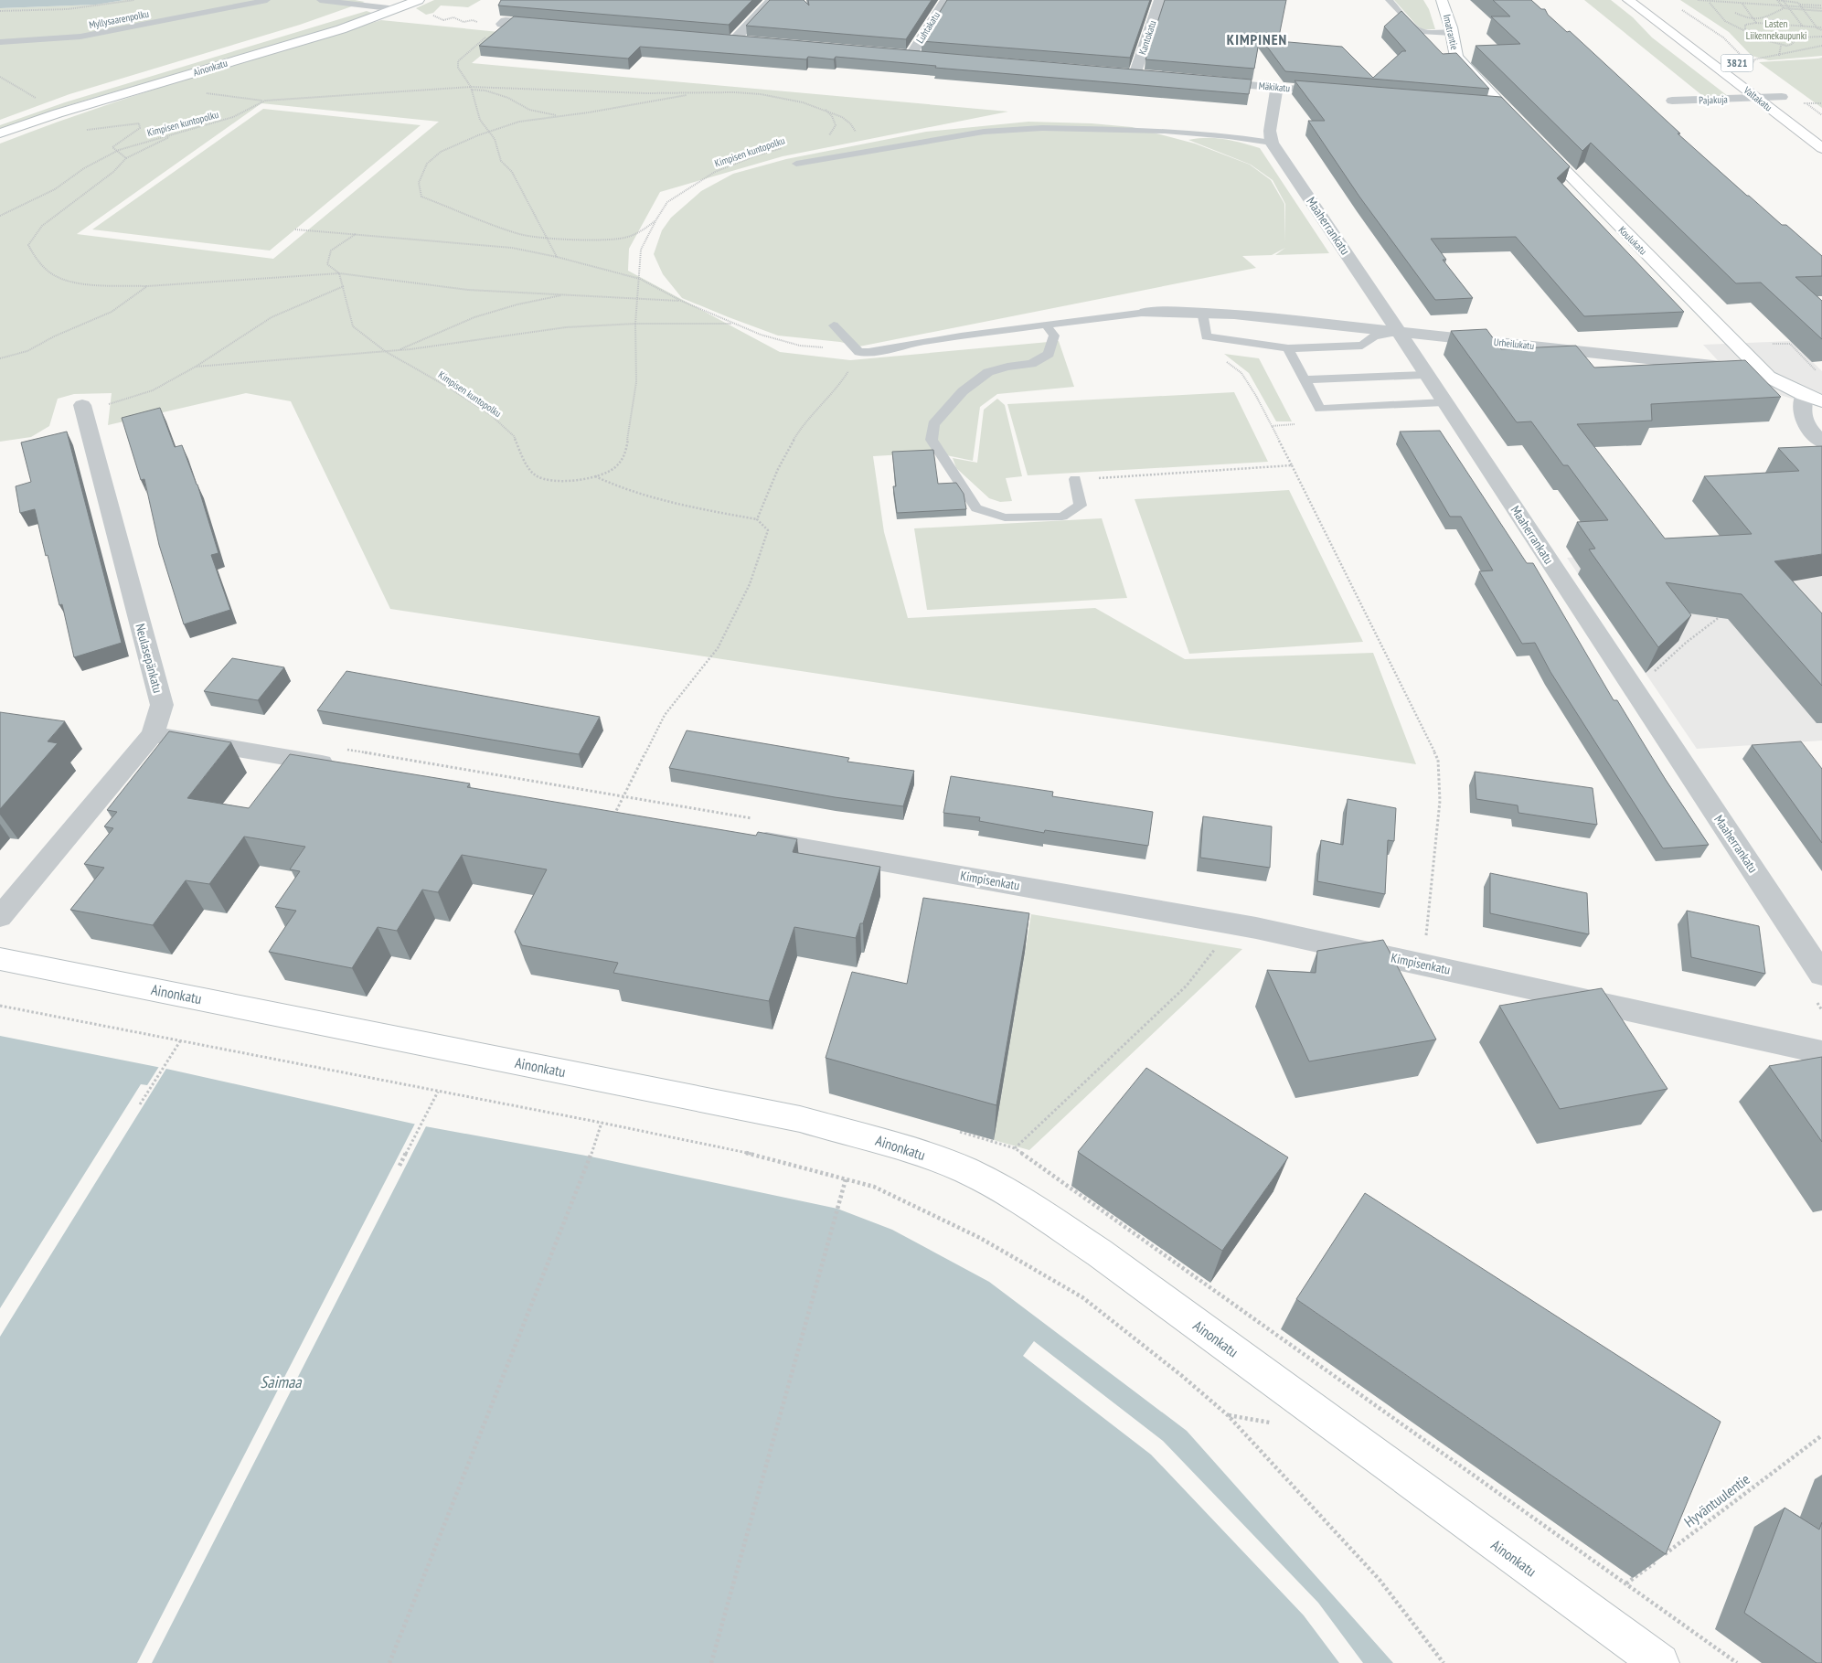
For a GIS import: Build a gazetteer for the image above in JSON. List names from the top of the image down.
{
  "streets": {
    "street": [
      "Luhtakatu",
      "Imatrantie",
      "Kantokatu",
      "3821",
      "Ainonkatu",
      "Mäkikatu",
      "Valtakatu",
      "Pajakuja",
      "Maaherrankatu",
      "Koulukatu",
      "Urheilukatu",
      "Neulasepänkatu",
      "Kimpisenkatu"
    ],
    "lane": ["Myllysaarenpolku"],
    "path": ["Kimpisen kuntopolku", "Hyväntuulentie"]
  },
  "crossings": [
    ["Imatrantie", "Koulukatu"],
    ["Valtakatu", "Pajakuja"],
    ["Maaherrankatu", "Urheilukatu"],
    ["Koulukatu", "Urheilukatu"]
  ],
  "districts": ["KIMPINEN"],
  "water": ["Saimaa"],
  "parks": ["Lasten Liikennekaupunki"]
}
